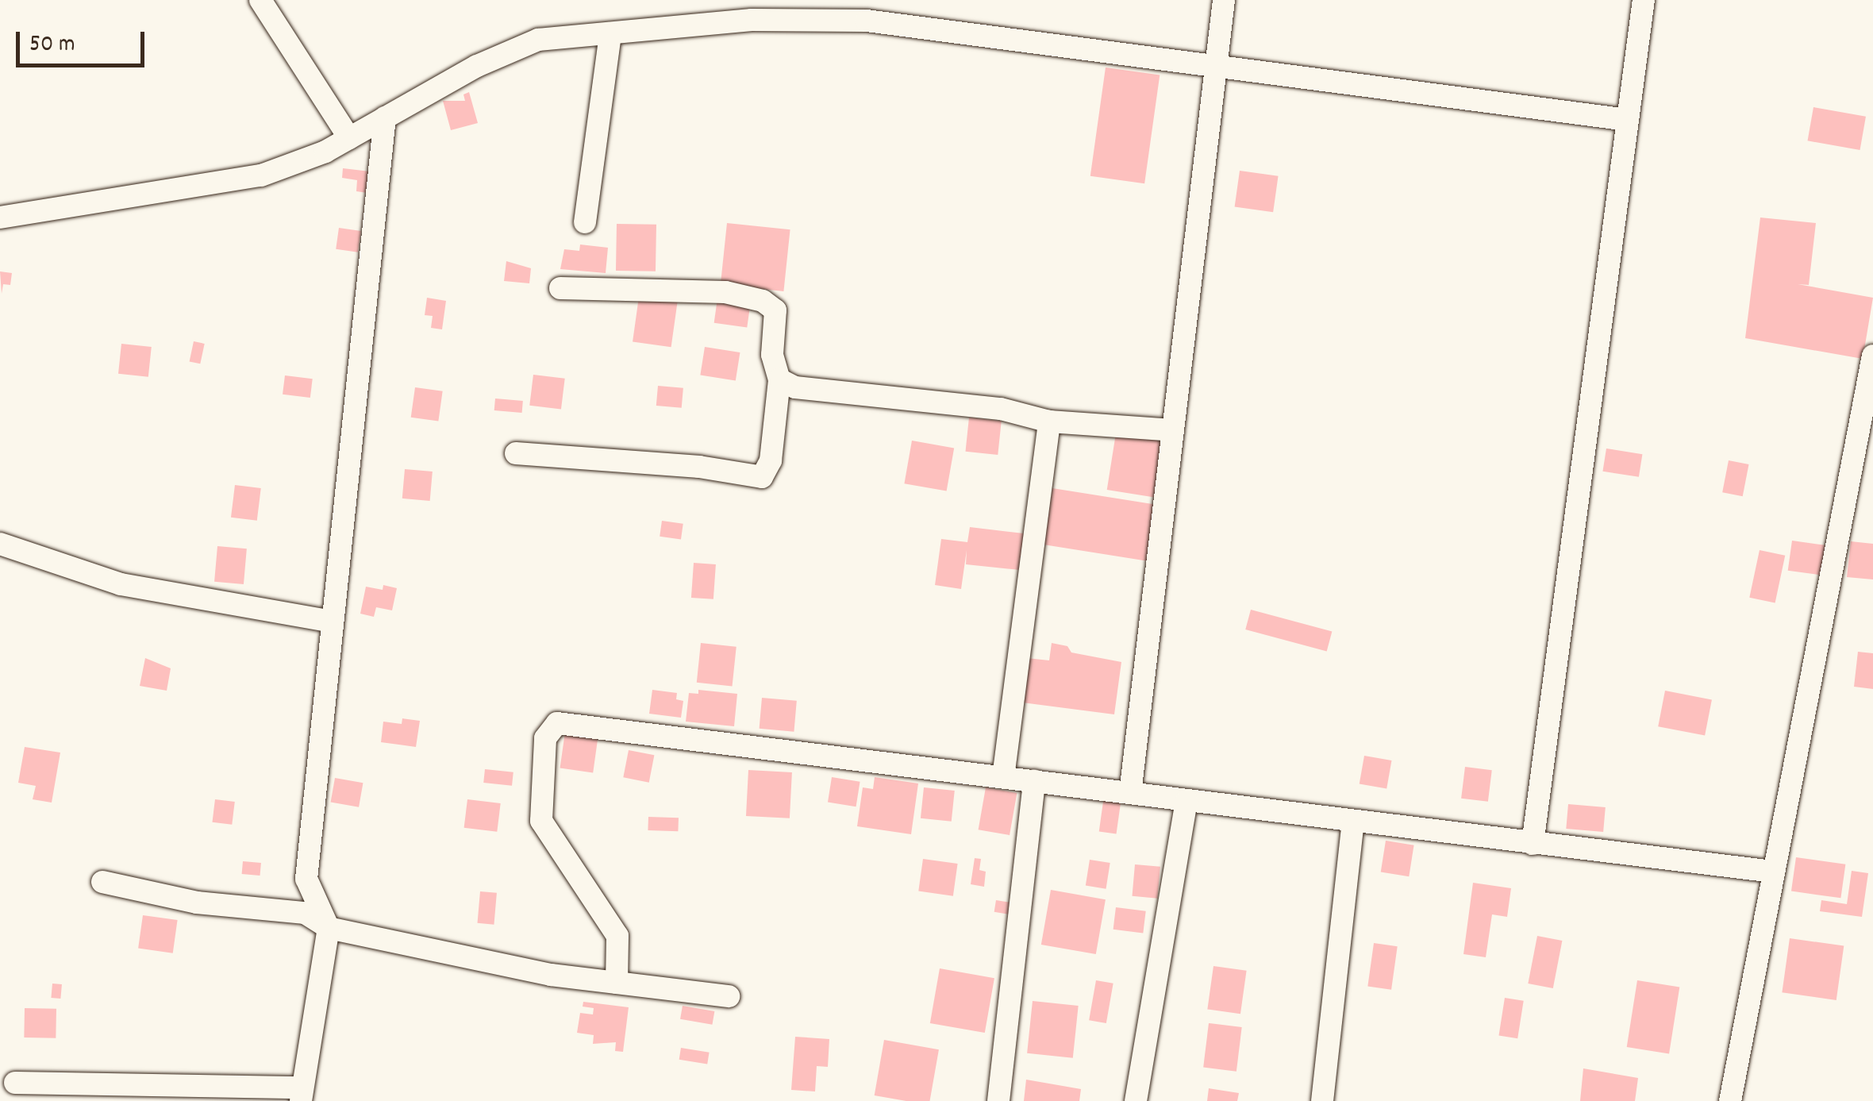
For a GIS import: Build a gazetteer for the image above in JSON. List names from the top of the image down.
{
  "scale_bar": "50 m"
}
